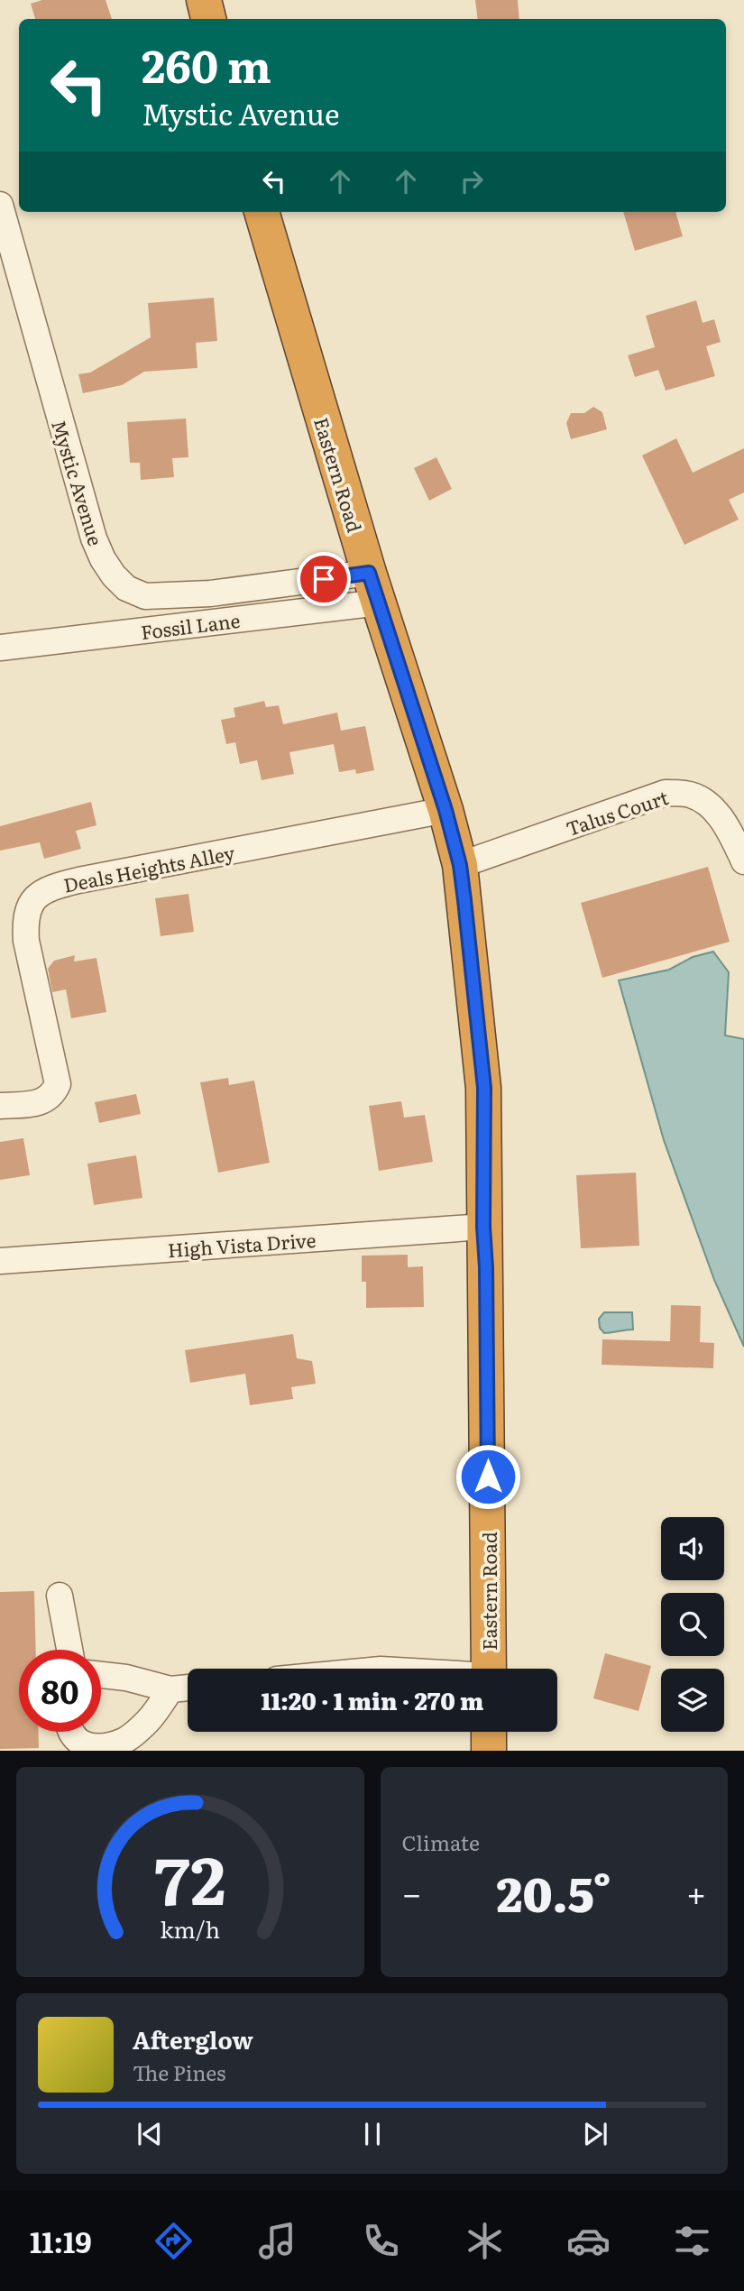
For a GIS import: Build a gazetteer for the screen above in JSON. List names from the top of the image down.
{
  "streets": {
    "highway": ["Eastern Road"],
    "street": [
      "Mystic Avenue",
      "Fossil Lane",
      "Talus Court",
      "Deals Heights Alley",
      "High Vista Drive"
    ]
  },
  "crossings": [
    ["Eastern Road", "Mystic Avenue"],
    ["Eastern Road", "Fossil Lane"],
    ["Eastern Road", "Talus Court"],
    ["Eastern Road", "Deals Heights Alley"],
    ["Eastern Road", "High Vista Drive"],
    ["Mystic Avenue", "Fossil Lane"]
  ],
  "page": {
    "turn": ["260 m", "Mystic Avenue"],
    "limit": "80",
    "trip": "11:20 · 1 min · 270 m",
    "tile": "Climate",
    "heat": ["−", "20.5°", "+"],
    "song": ["Afterglow", "The Pines"],
    "tabs": "11:19",
    "gauge": ["72", "km/h"]
  }
}
